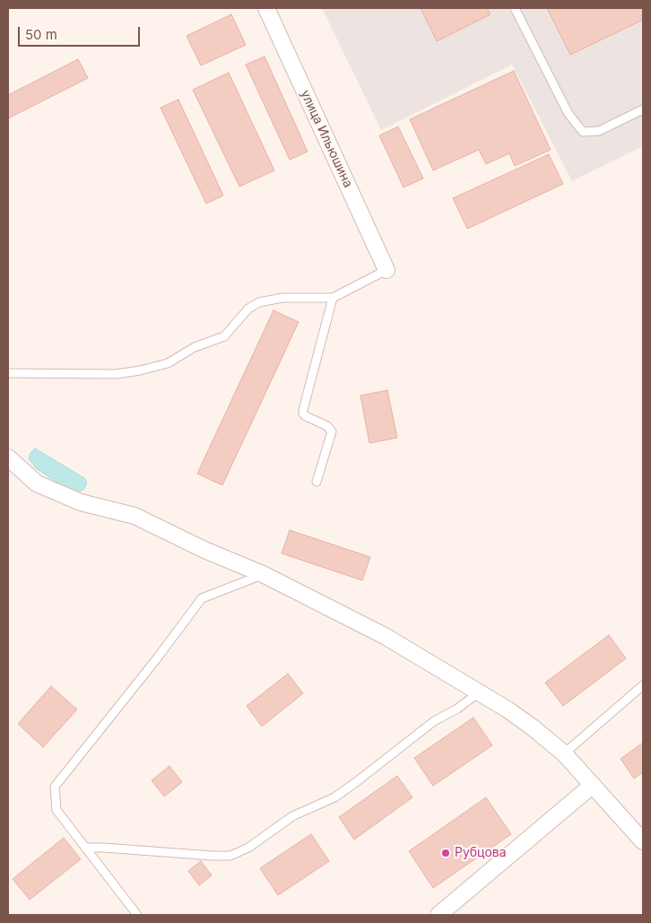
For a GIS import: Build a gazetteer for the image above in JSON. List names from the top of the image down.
{
  "streets": {
    "street": ["улица Ильюшина"]
  },
  "places": ["Рубцова"],
  "scale_bar": "50 m"
}
